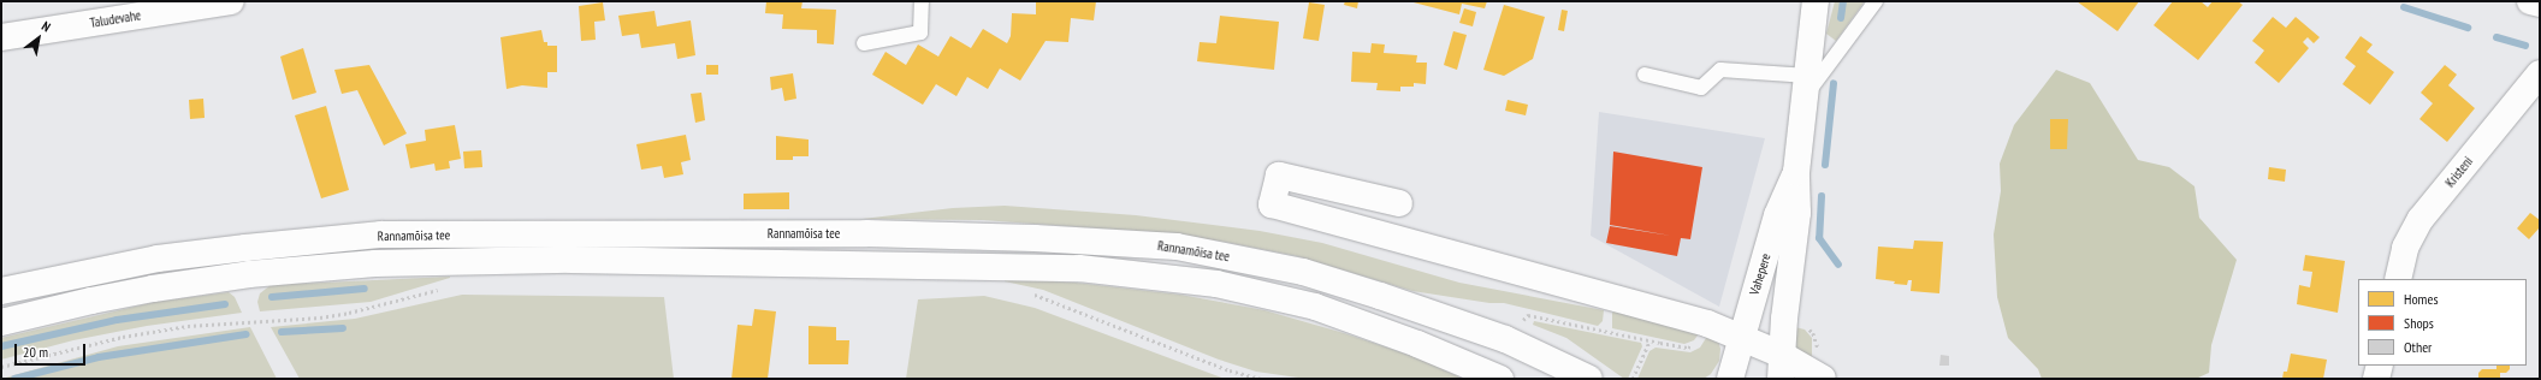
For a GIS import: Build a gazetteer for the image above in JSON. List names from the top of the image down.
{
  "streets": {
    "street": [
      "Taludevahe",
      "Kristeni",
      "Rannamõisa tee",
      "Vahepere"
    ]
  },
  "legend": ["Homes", "Shops", "Other"],
  "scale_bar": "20 m",
  "north": "top right"
}
